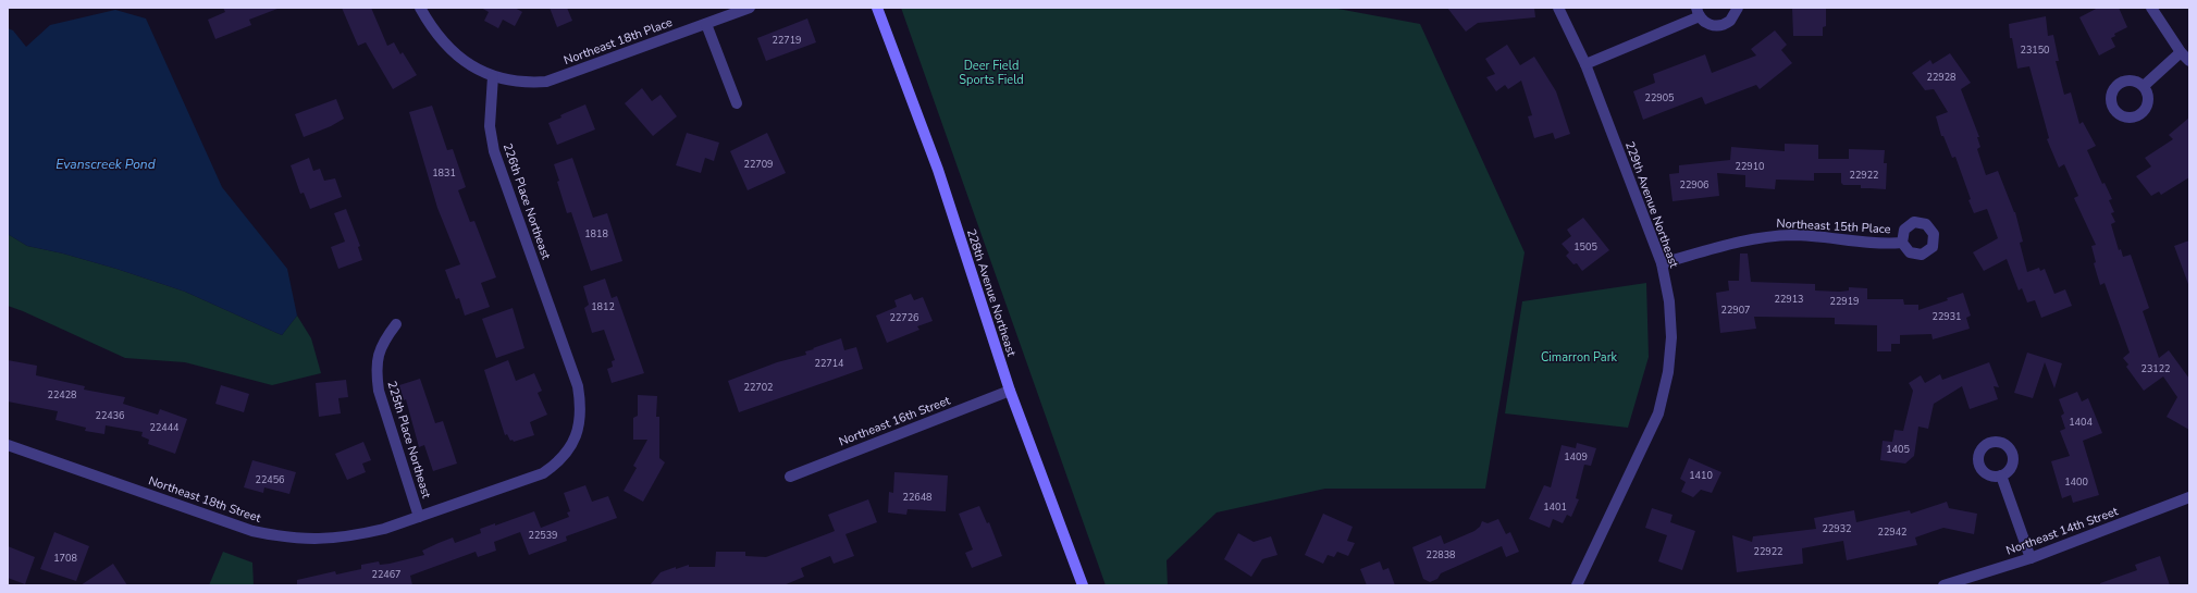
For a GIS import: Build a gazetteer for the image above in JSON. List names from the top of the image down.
{
  "streets": {
    "main road": ["228th Avenue Northeast"],
    "street": [
      "Northeast 18th Place",
      "226th Place Northeast",
      "229th Avenue Northeast",
      "Northeast 15th Place",
      "Northeast 16th Street",
      "225th Place Northeast",
      "Northeast 18th Street",
      "Northeast 14th Street"
    ]
  },
  "crossings": [
    ["Northeast 18th Place", "226th Place Northeast"],
    ["226th Place Northeast", "Northeast 18th Street"],
    ["229th Avenue Northeast", "Northeast 15th Place"],
    ["228th Avenue Northeast", "Northeast 16th Street"],
    ["225th Place Northeast", "Northeast 18th Street"]
  ],
  "water": ["Evanscreek Pond"],
  "parks": ["Deer Field Sports Field", "Cimarron Park"],
  "house_numbers": [
    "22719",
    "23150",
    "22928",
    "22905",
    "22709",
    "22910",
    "1831",
    "22922",
    "22906",
    "1818",
    "1505",
    "22913",
    "22919",
    "1812",
    "22907",
    "22931",
    "22726",
    "22714",
    "23122",
    "22702",
    "22428",
    "22436",
    "1404",
    "22444",
    "1405",
    "1409",
    "1410",
    "22456",
    "1400",
    "22648",
    "1401",
    "22932",
    "22942",
    "22539",
    "22922",
    "22838",
    "1708",
    "22467"
  ]
}
